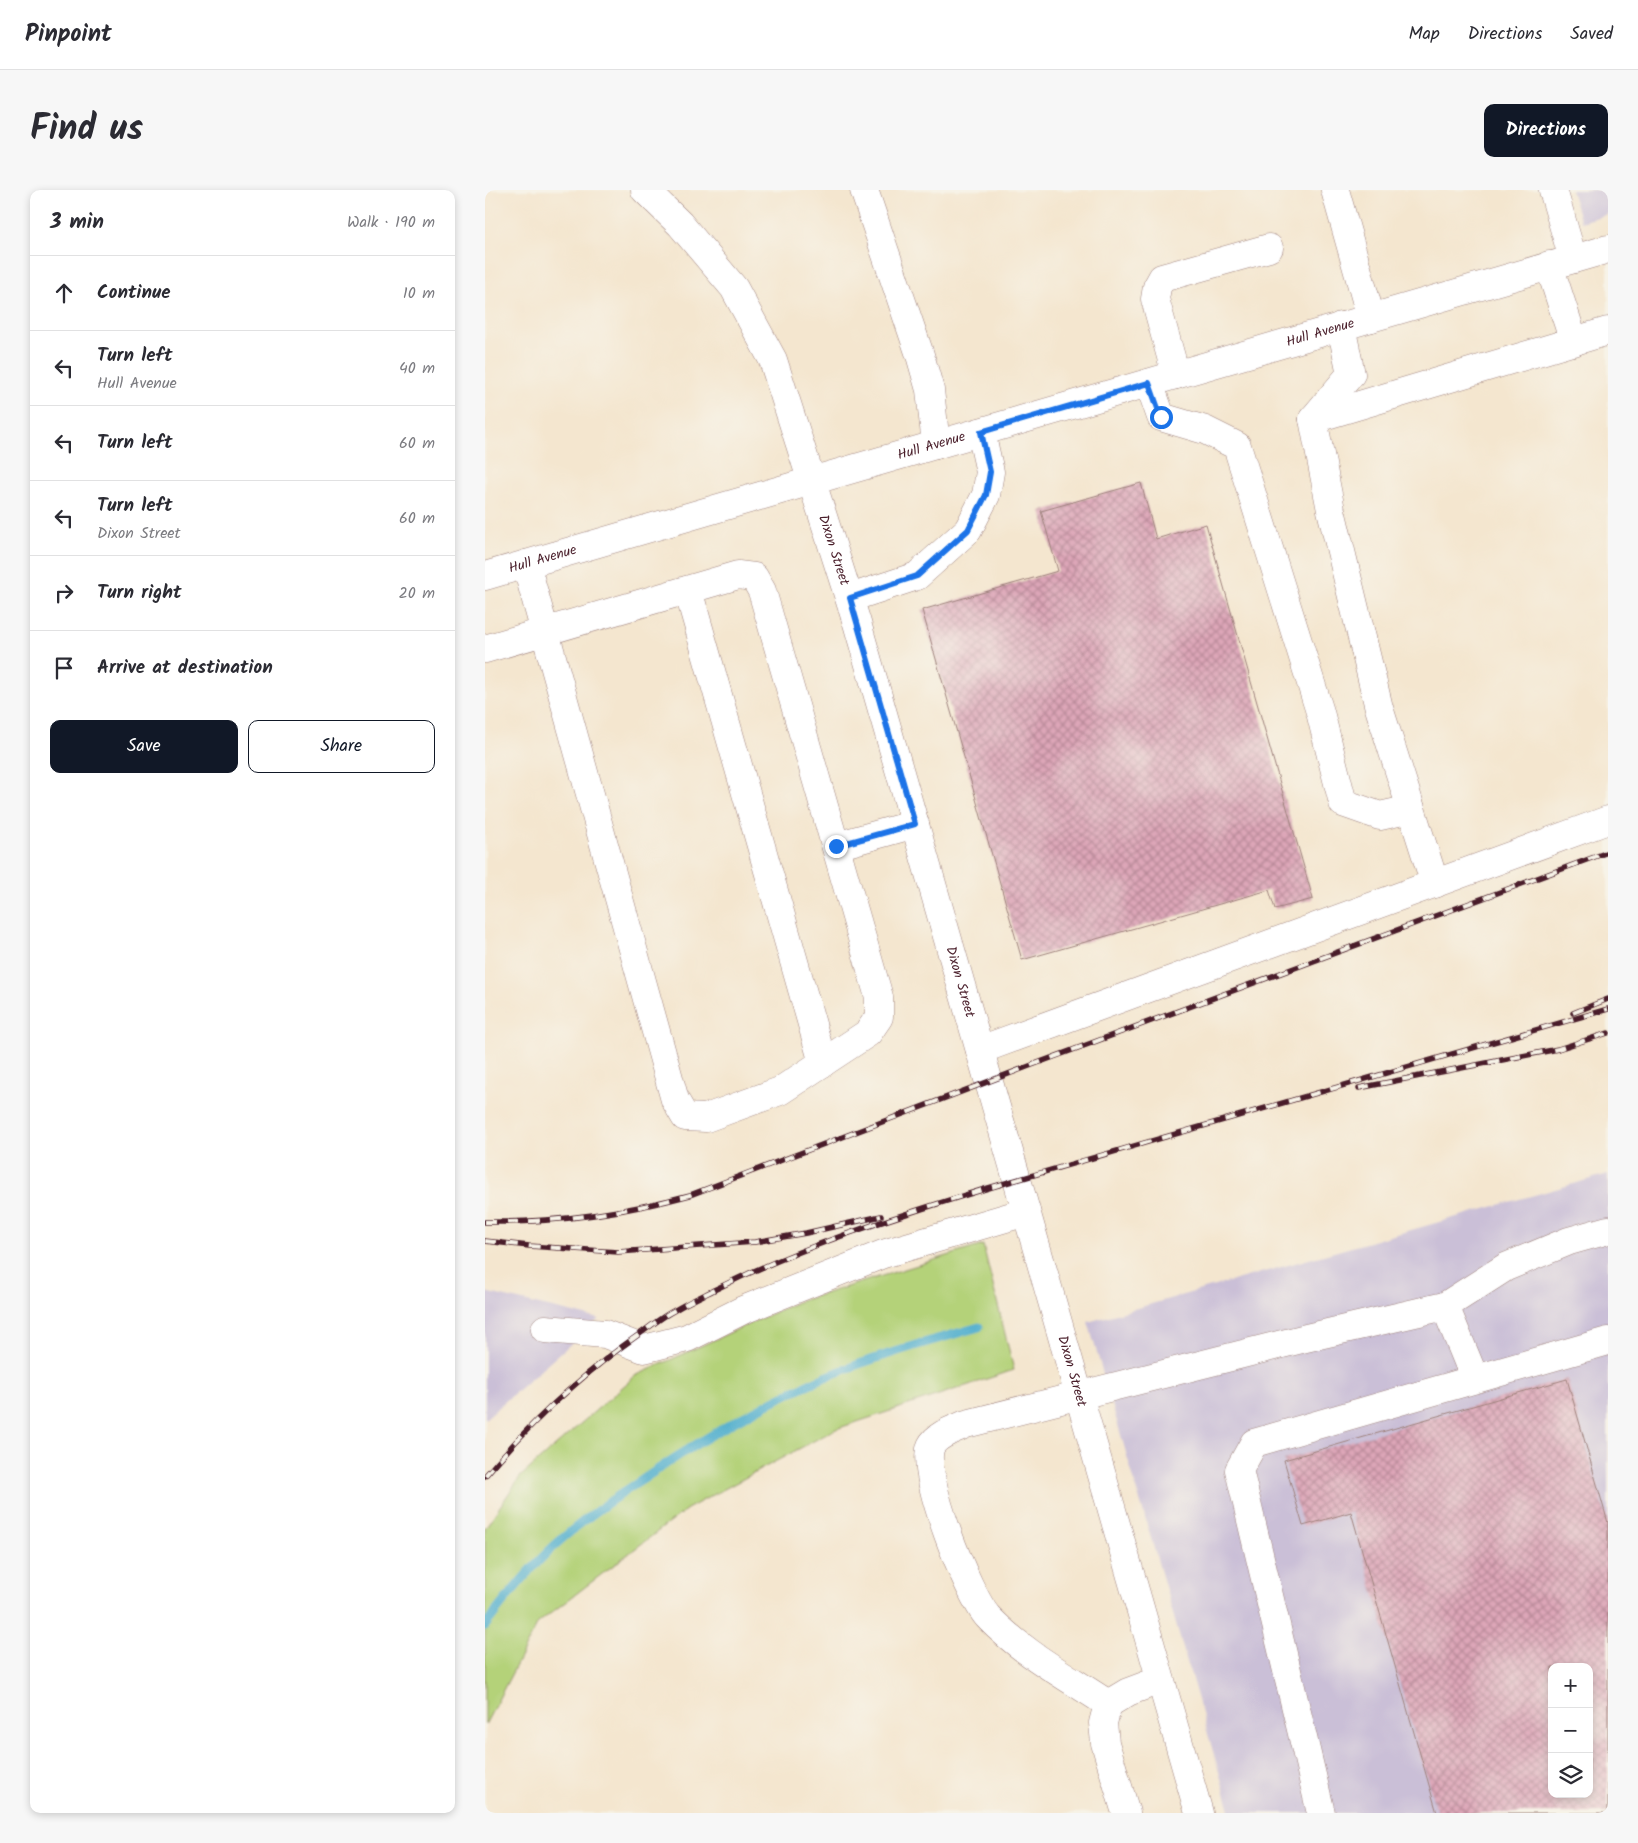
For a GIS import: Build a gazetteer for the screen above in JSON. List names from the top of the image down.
{
  "streets": {
    "street": ["Hull Avenue", "Dixon Street"]
  },
  "crossings": [
    ["Hull Avenue", "Dixon Street"]
  ],
  "page": {
    "header": "Pinpoint",
    "nav": ["Map", "Directions", "Saved"],
    "title": "Find us",
    "buttons": [
      "Directions",
      ["Save", "Share"]
    ],
    "heading": ["3 min", "Walk · 190 m"],
    "list": [
      ["Continue", "10 m"],
      ["Turn left", "Hull Avenue", "40 m"],
      ["Turn left", "60 m"],
      ["Turn left", "Dixon Street", "60 m"],
      ["Turn right", "20 m"],
      "Arrive at destination"
    ],
    "map_buttons": ["+", "−"]
  }
}
